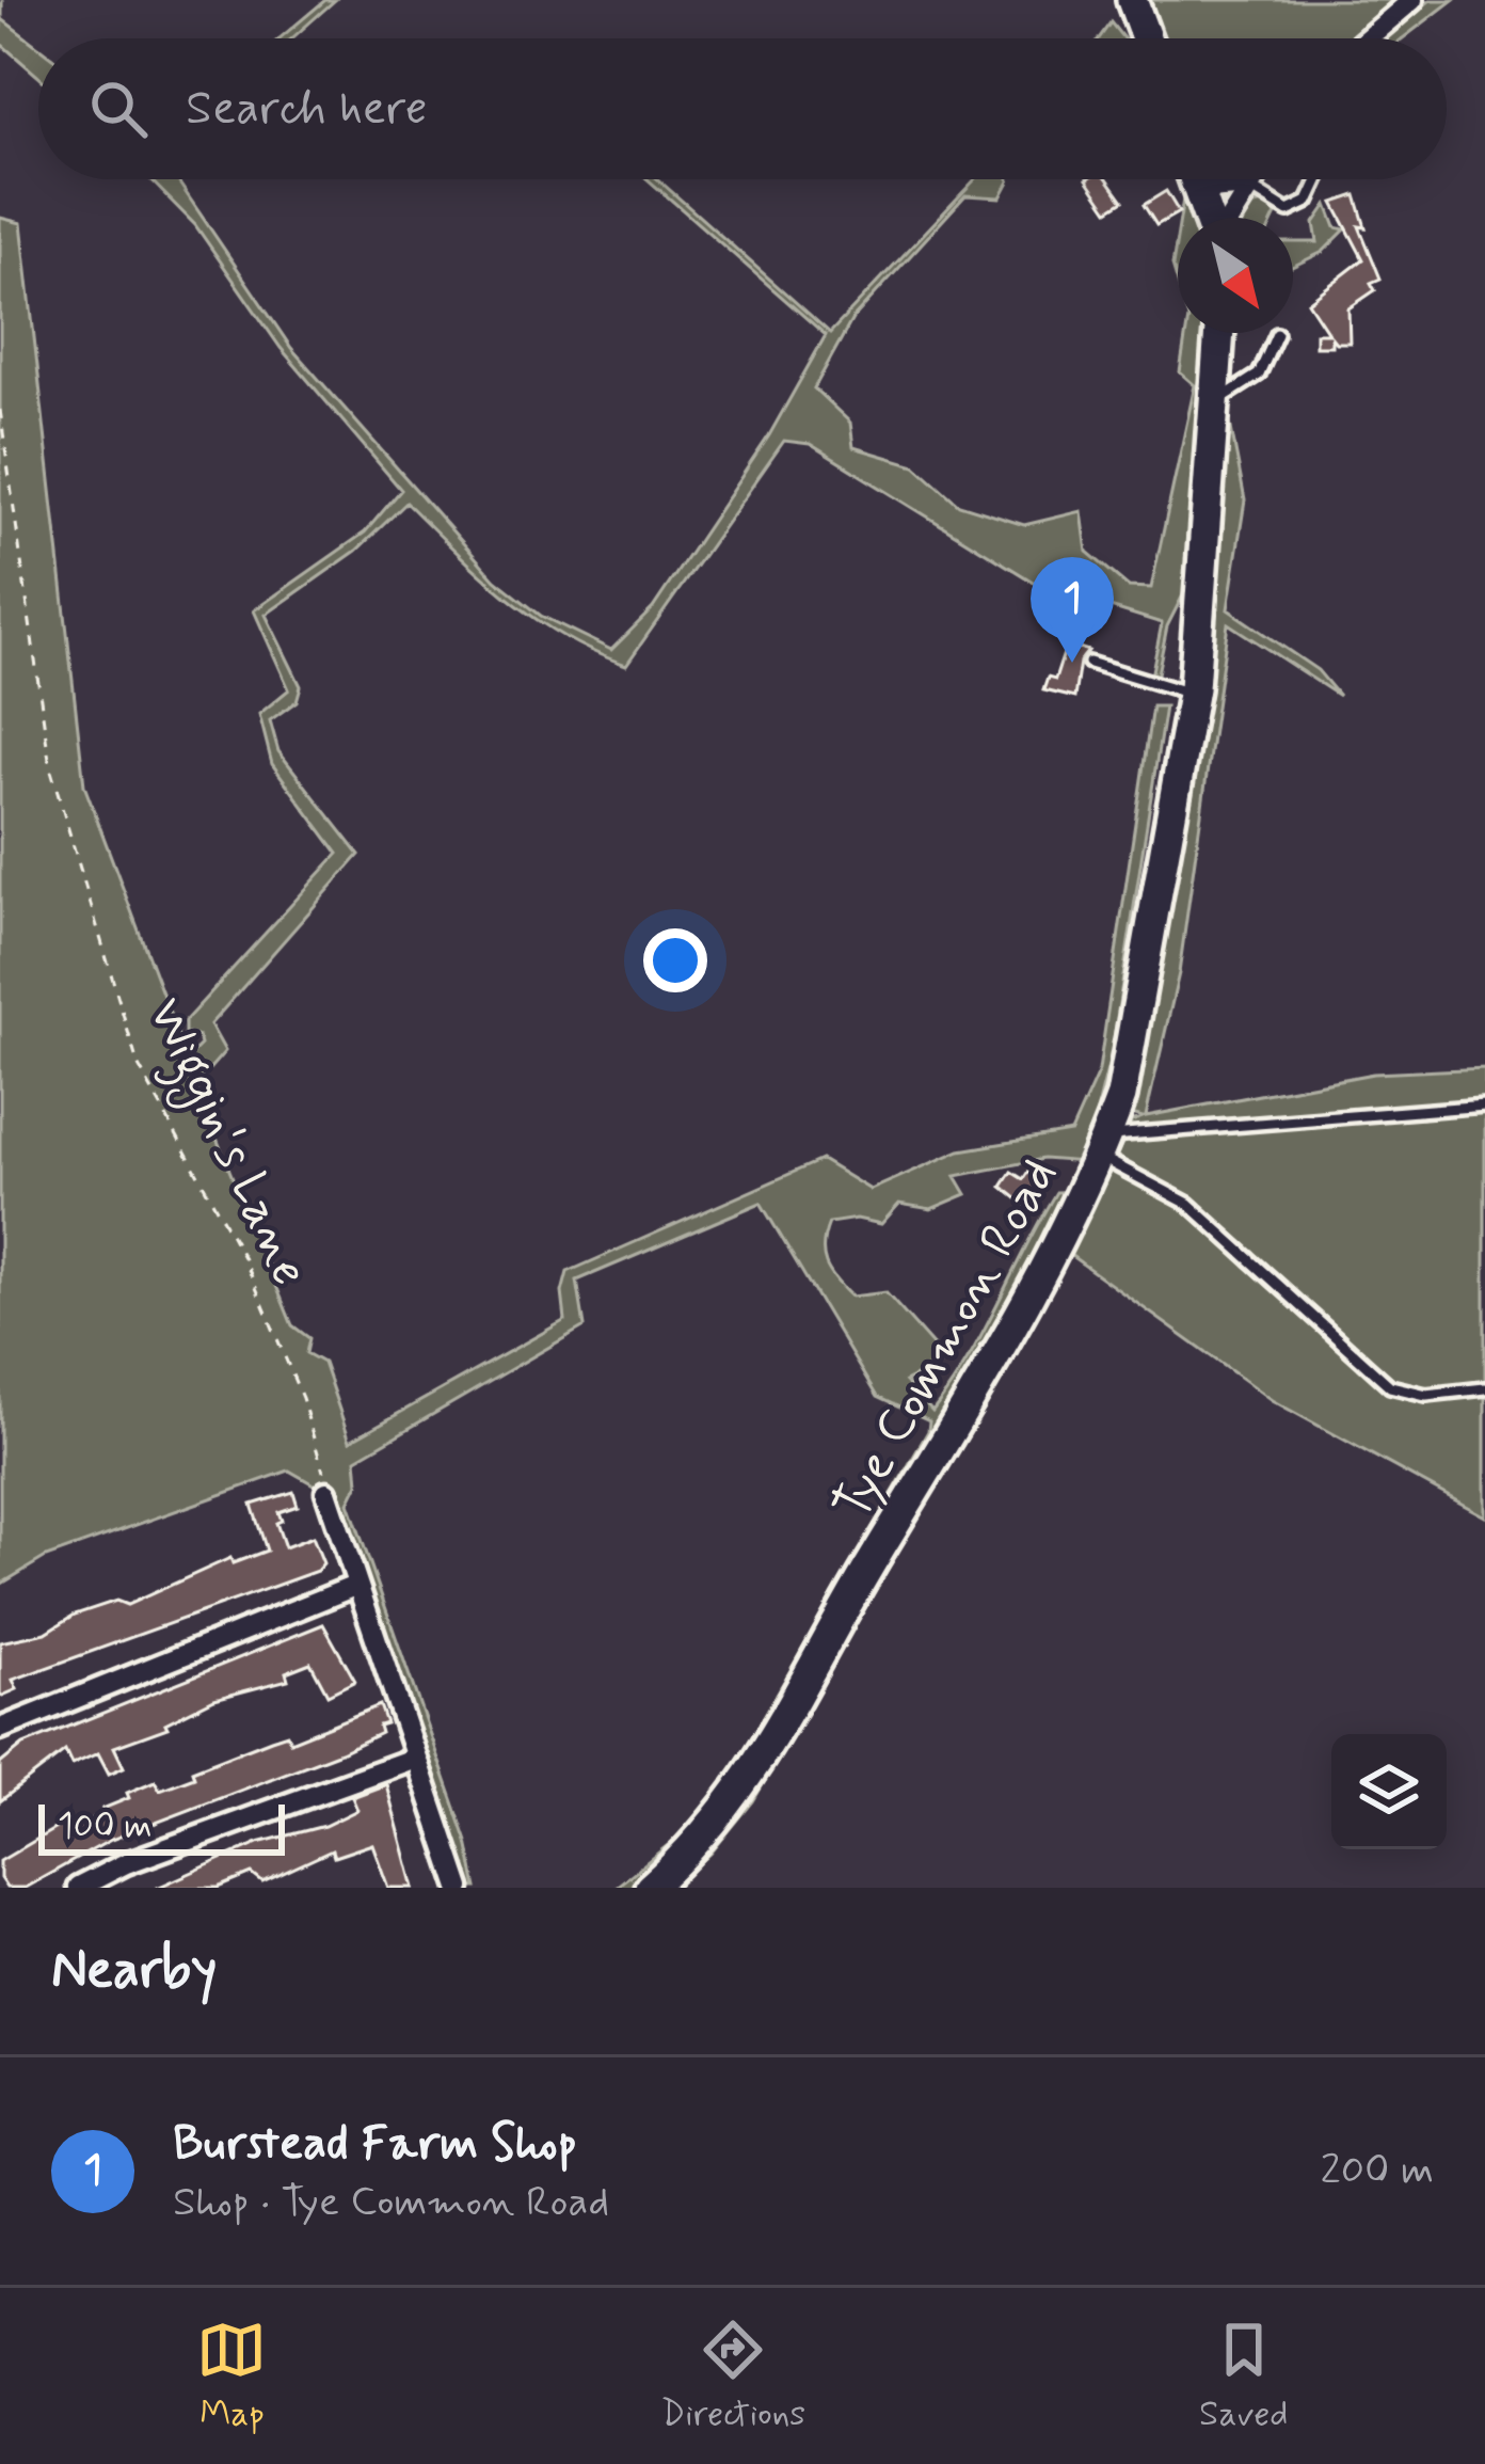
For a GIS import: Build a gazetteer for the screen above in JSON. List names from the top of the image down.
{
  "streets": {
    "street": ["Tye Common Road"],
    "path": ["Wiggin's Lane"]
  },
  "scale_bar": "100 m",
  "north": "bottom right",
  "page": {
    "search": "Search here",
    "pins": "1",
    "scale": "100 m",
    "heading": "Nearby",
    "list": [
      {
        "mark": "1",
        "name": "Burstead Farm Shop",
        "note": "Shop · Tye Common Road",
        "value": "200 m"
      }
    ],
    "nav": ["Map", "Directions", "Saved"]
  }
}
